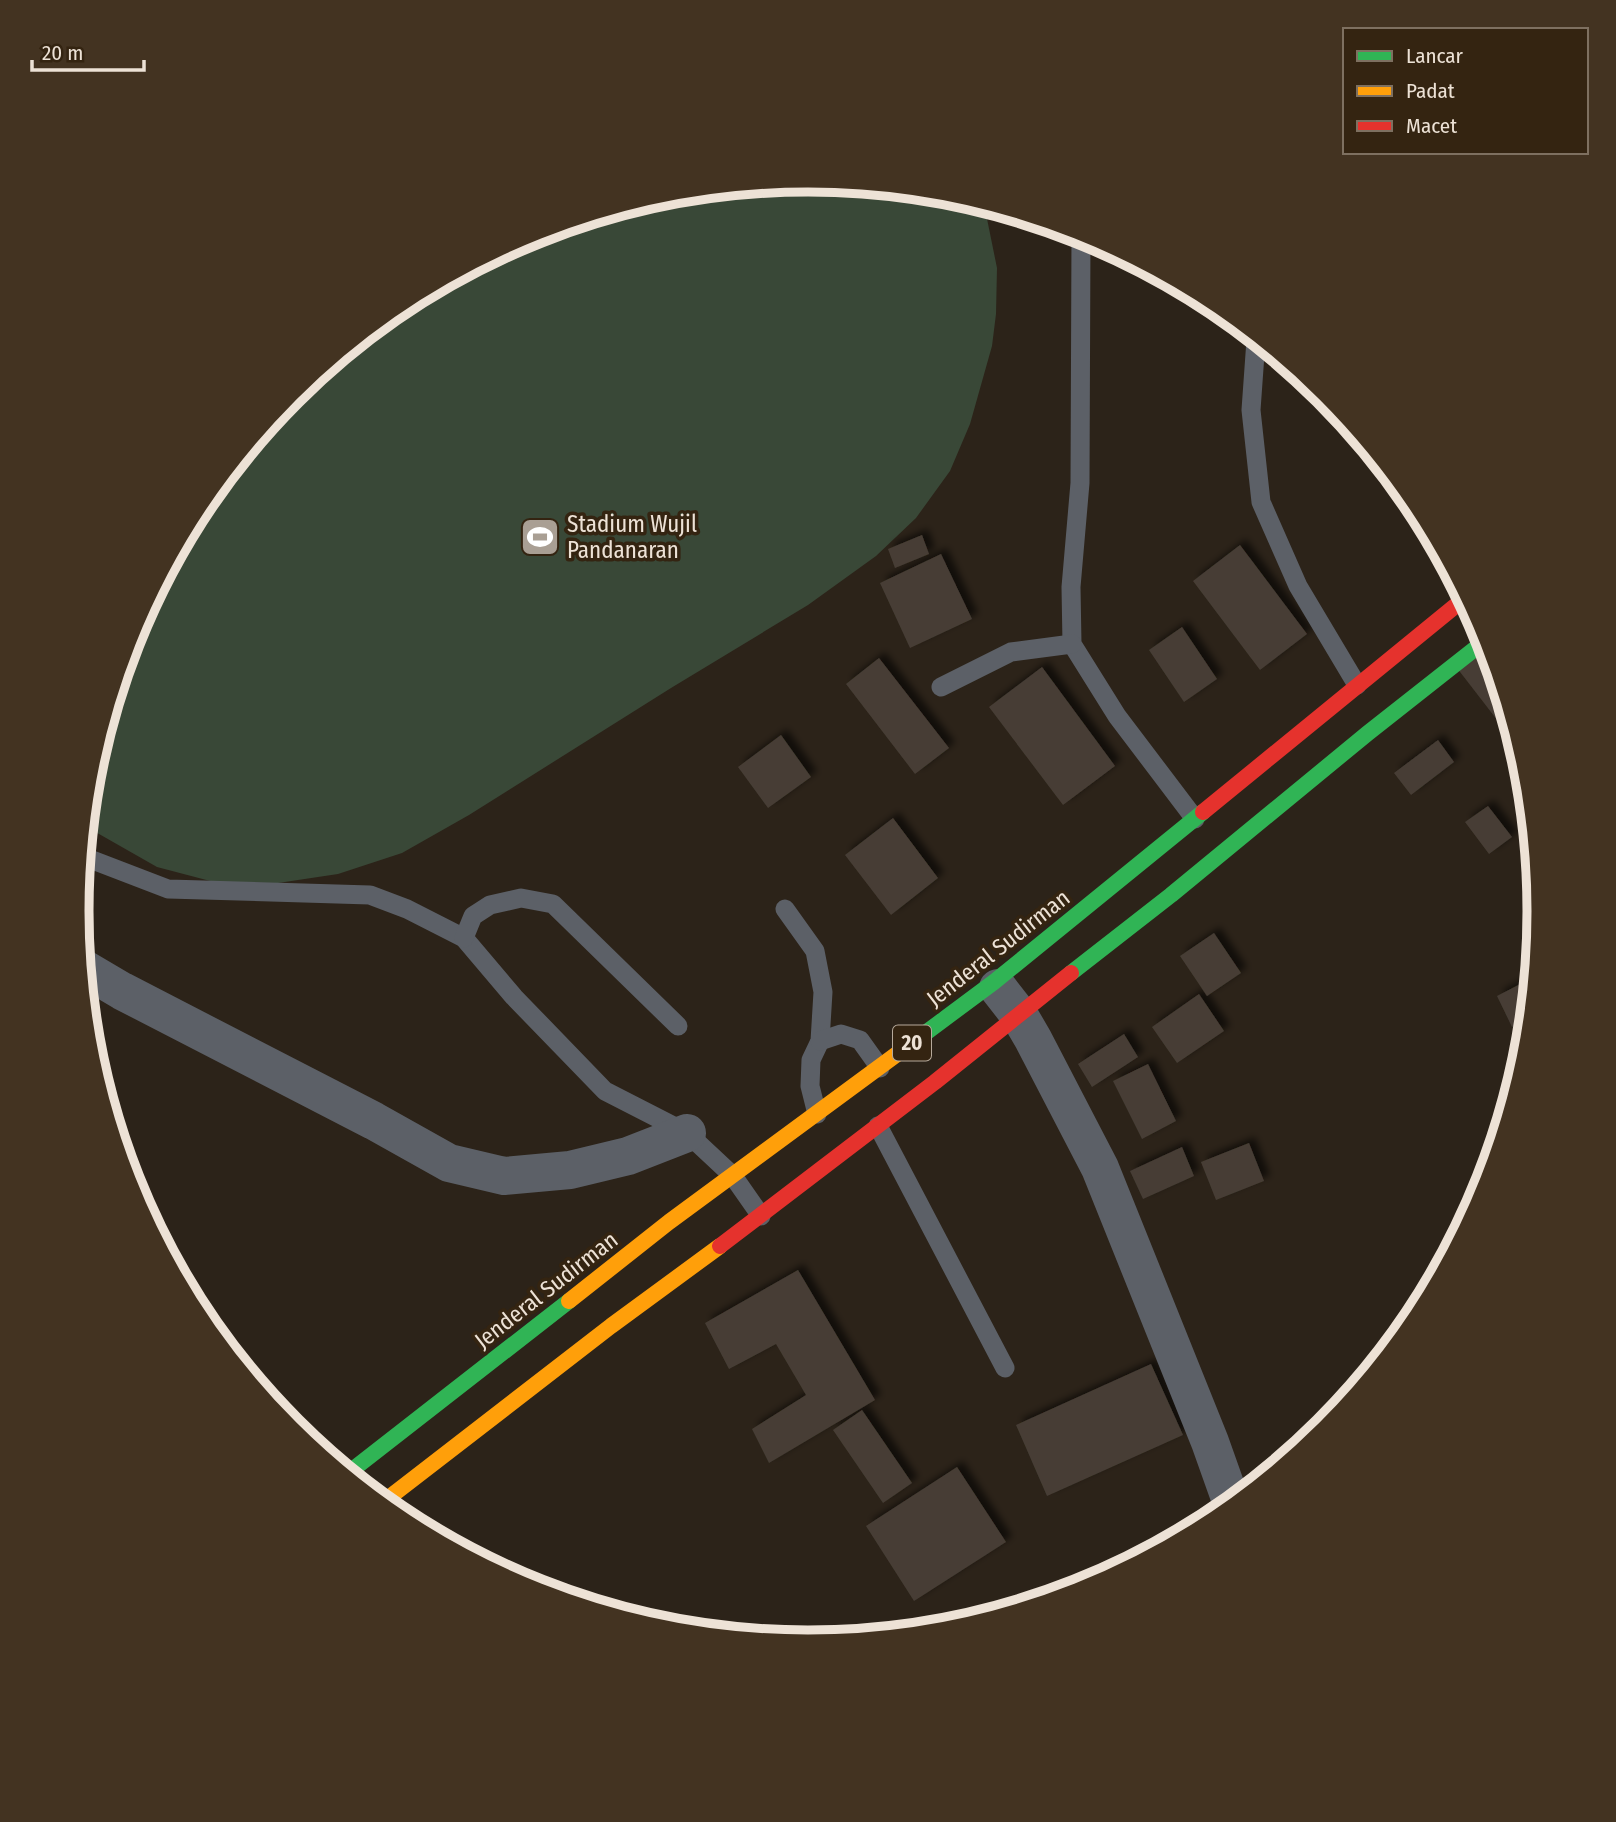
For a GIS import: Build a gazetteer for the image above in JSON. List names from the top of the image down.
{
  "streets": {
    "highway": ["Jenderal Sudirman", "20"]
  },
  "places": {
    "sports": ["Stadium Wujil Pandanaran"]
  },
  "legend": ["Lancar", "Padat", "Macet"],
  "scale_bar": "20 m"
}
